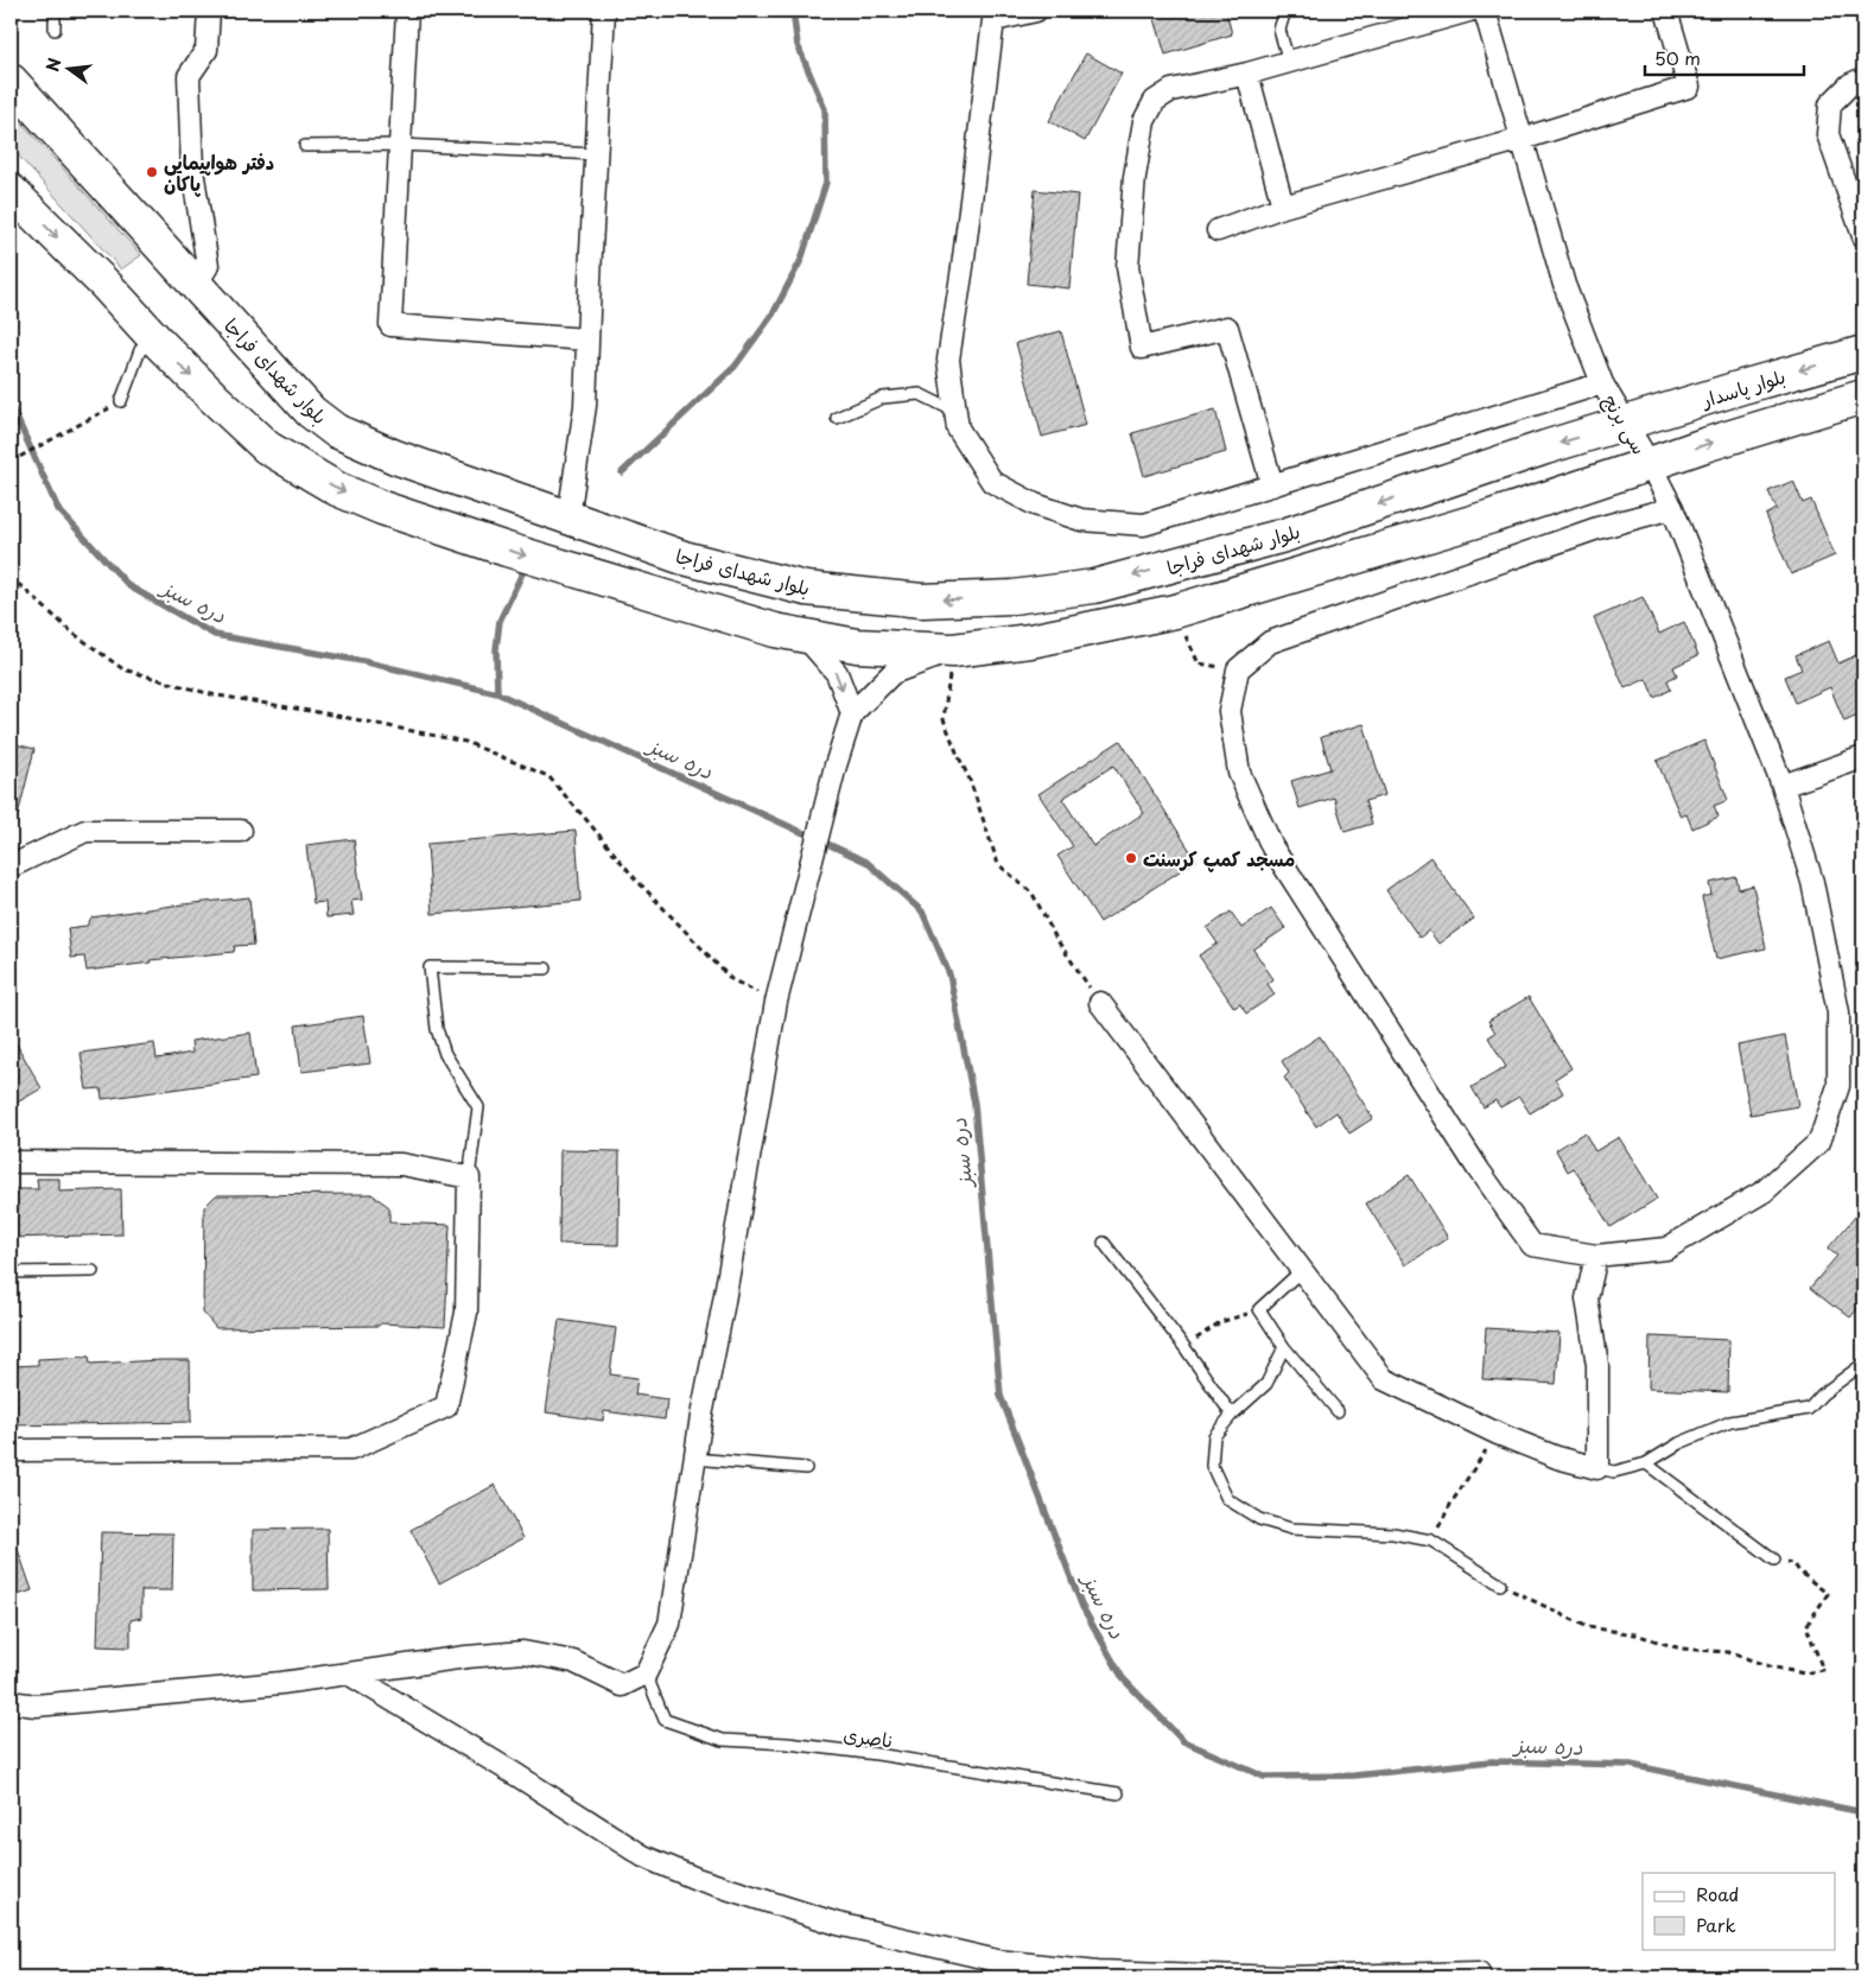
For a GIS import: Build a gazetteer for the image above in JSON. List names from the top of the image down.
{
  "streets": {
    "main road": ["بلوار شهدای فراجا", "بلوار پاسدار"],
    "street": ["سی برنج"],
    "lane": ["ناصری"]
  },
  "crossings": [
    ["بلوار شهدای فراجا", "بلوار پاسدار"],
    ["بلوار شهدای فراجا", "سی برنج"],
    ["بلوار پاسدار", "سی برنج"]
  ],
  "water": ["دره سبز"],
  "places": ["دفتر هواپیمایی پاکان", "مسجد کمپ کرسنت"],
  "legend": ["Road", "Park"],
  "scale_bar": "50 m",
  "north": "left"
}
